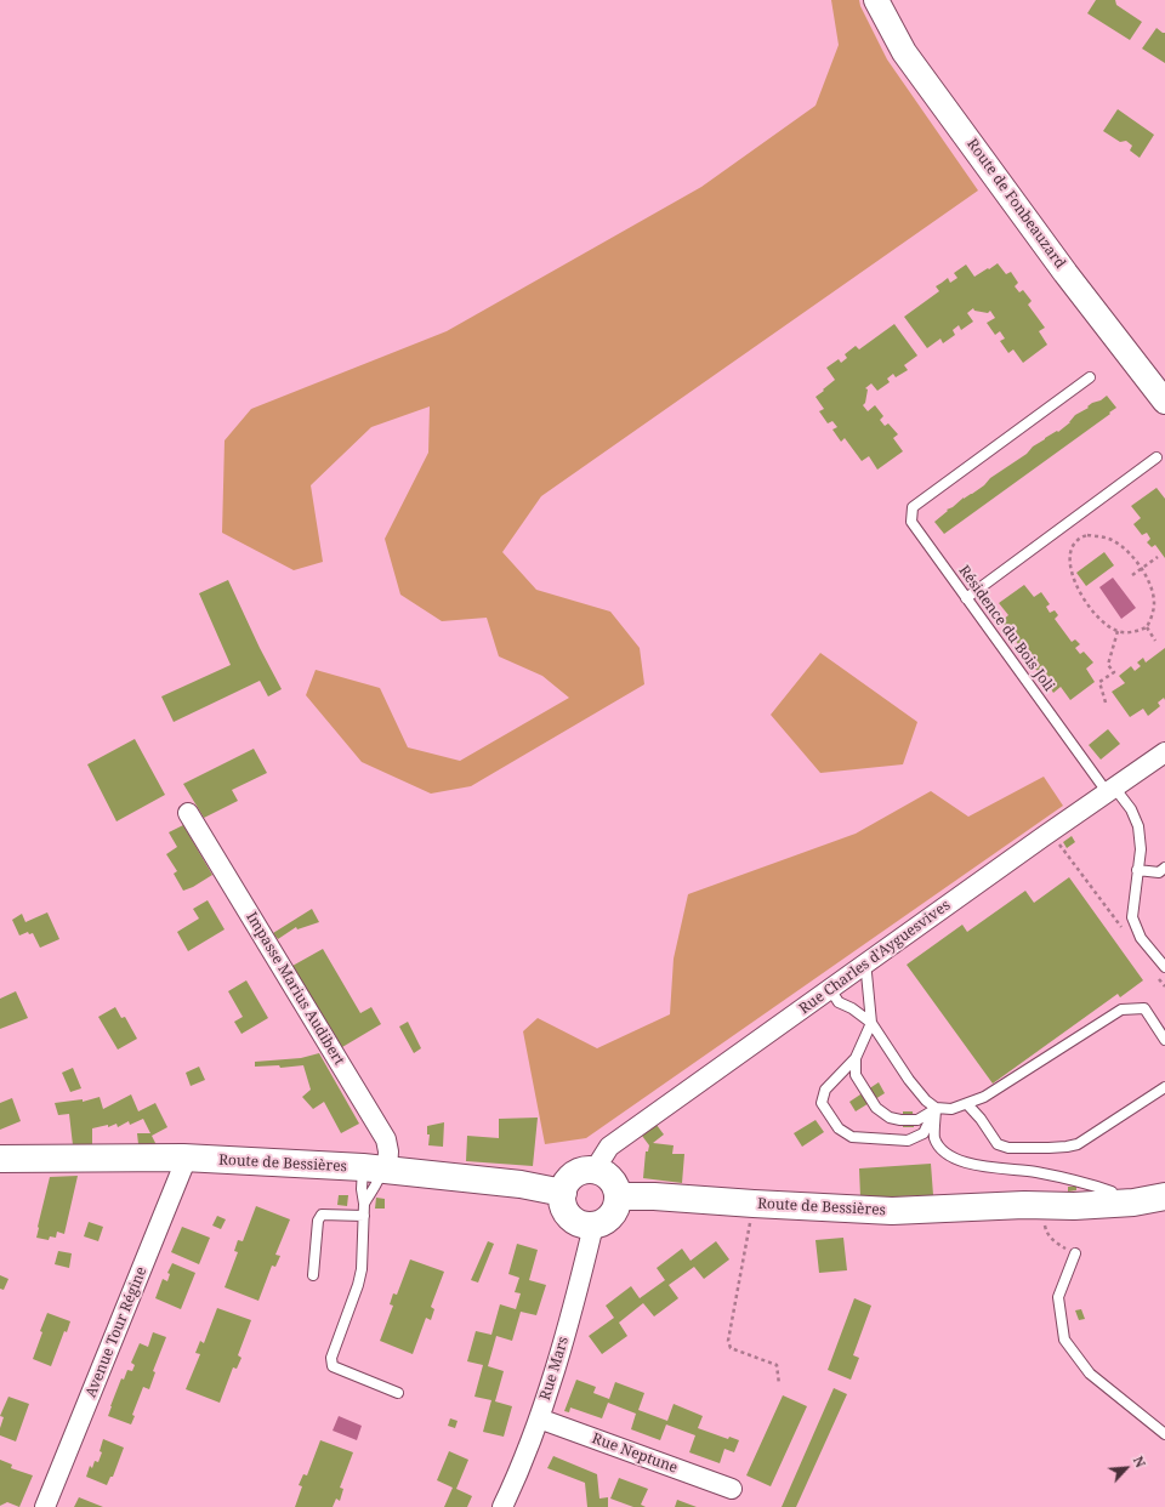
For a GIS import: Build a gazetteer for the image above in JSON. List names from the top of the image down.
{
  "streets": {
    "main road": ["Route de Bessières"],
    "street": [
      "Route de Fonbeauzard",
      "Rue Charles d'Ayguesvives",
      "Impasse Marius Audibert",
      "Avenue Tour Régine",
      "Rue Mars",
      "Rue Neptune"
    ],
    "lane": ["Résidence du Bois Joli"]
  },
  "crossings": [
    ["Résidence du Bois Joli", "Rue Charles d'Ayguesvives"],
    ["Rue Charles d'Ayguesvives", "Route de Bessières"],
    ["Rue Charles d'Ayguesvives", "Rue Mars"],
    ["Impasse Marius Audibert", "Route de Bessières"],
    ["Route de Bessières", "Avenue Tour Régine"],
    ["Route de Bessières", "Rue Mars"],
    ["Rue Mars", "Rue Neptune"]
  ],
  "north": "top right"
}
